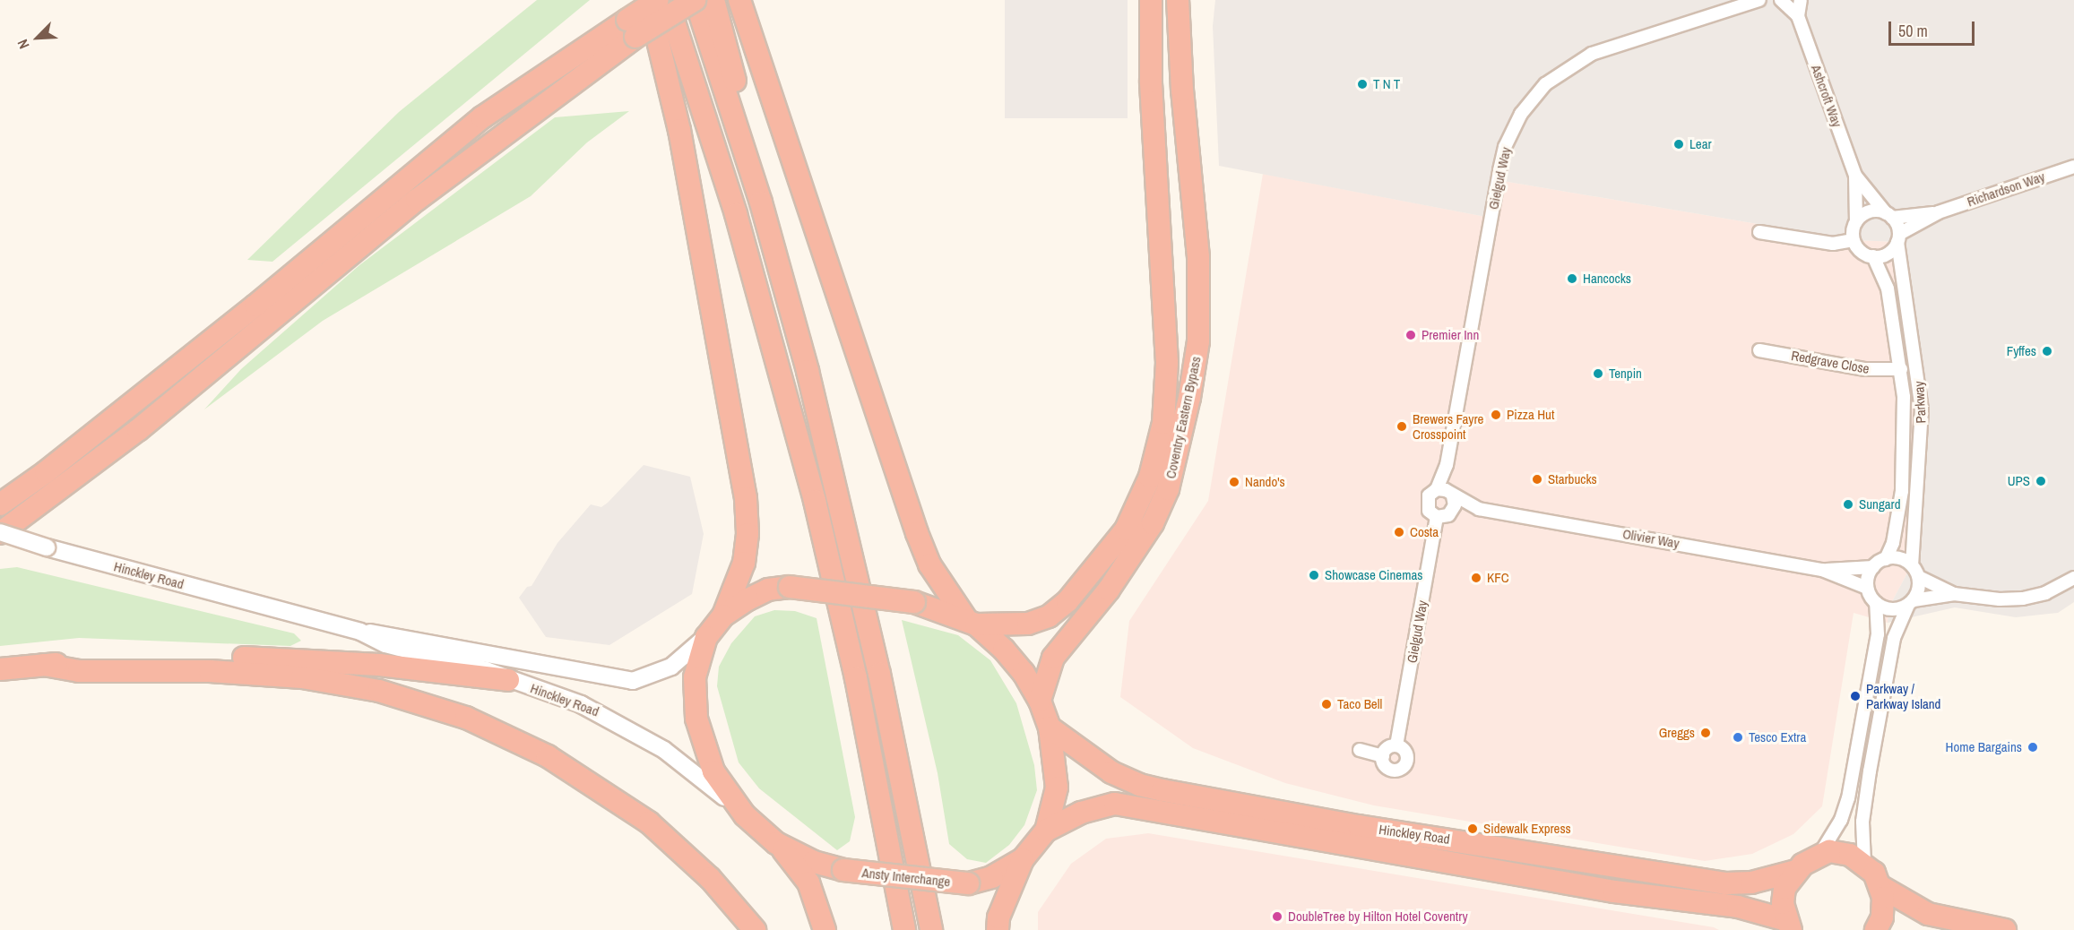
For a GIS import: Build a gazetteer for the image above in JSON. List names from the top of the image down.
{
  "streets": {
    "highway": ["Coventry Eastern Bypass", "Hinckley Road", "Ansty Interchange"],
    "street": [
      "Ashcroft Way",
      "Gielgud Way",
      "Richardson Way",
      "Redgrave Close",
      "Parkway",
      "Olivier Way"
    ]
  },
  "crossings": [
    ["Ashcroft Way", "Richardson Way"],
    ["Ashcroft Way", "Parkway"],
    ["Gielgud Way", "Olivier Way"],
    ["Richardson Way", "Parkway"],
    ["Redgrave Close", "Parkway"],
    ["Parkway", "Olivier Way"],
    ["Coventry Eastern Bypass", "Ansty Interchange"],
    ["Hinckley Road", "Ansty Interchange"]
  ],
  "places": [
    "T N T",
    "Lear",
    "Hancocks",
    "Premier Inn",
    "Fyffes",
    "Tenpin",
    "Pizza Hut",
    "Brewers Fayre Crosspoint",
    "Starbucks",
    "UPS",
    "Nando's",
    "Sungard",
    "Costa",
    "Showcase Cinemas",
    "KFC",
    "Parkway / Parkway Island",
    "Taco Bell",
    "Greggs",
    "Tesco Extra",
    "Home Bargains",
    "Sidewalk Express",
    "DoubleTree by Hilton Hotel Coventry"
  ],
  "scale_bar": "50 m",
  "north": "bottom left"
}
